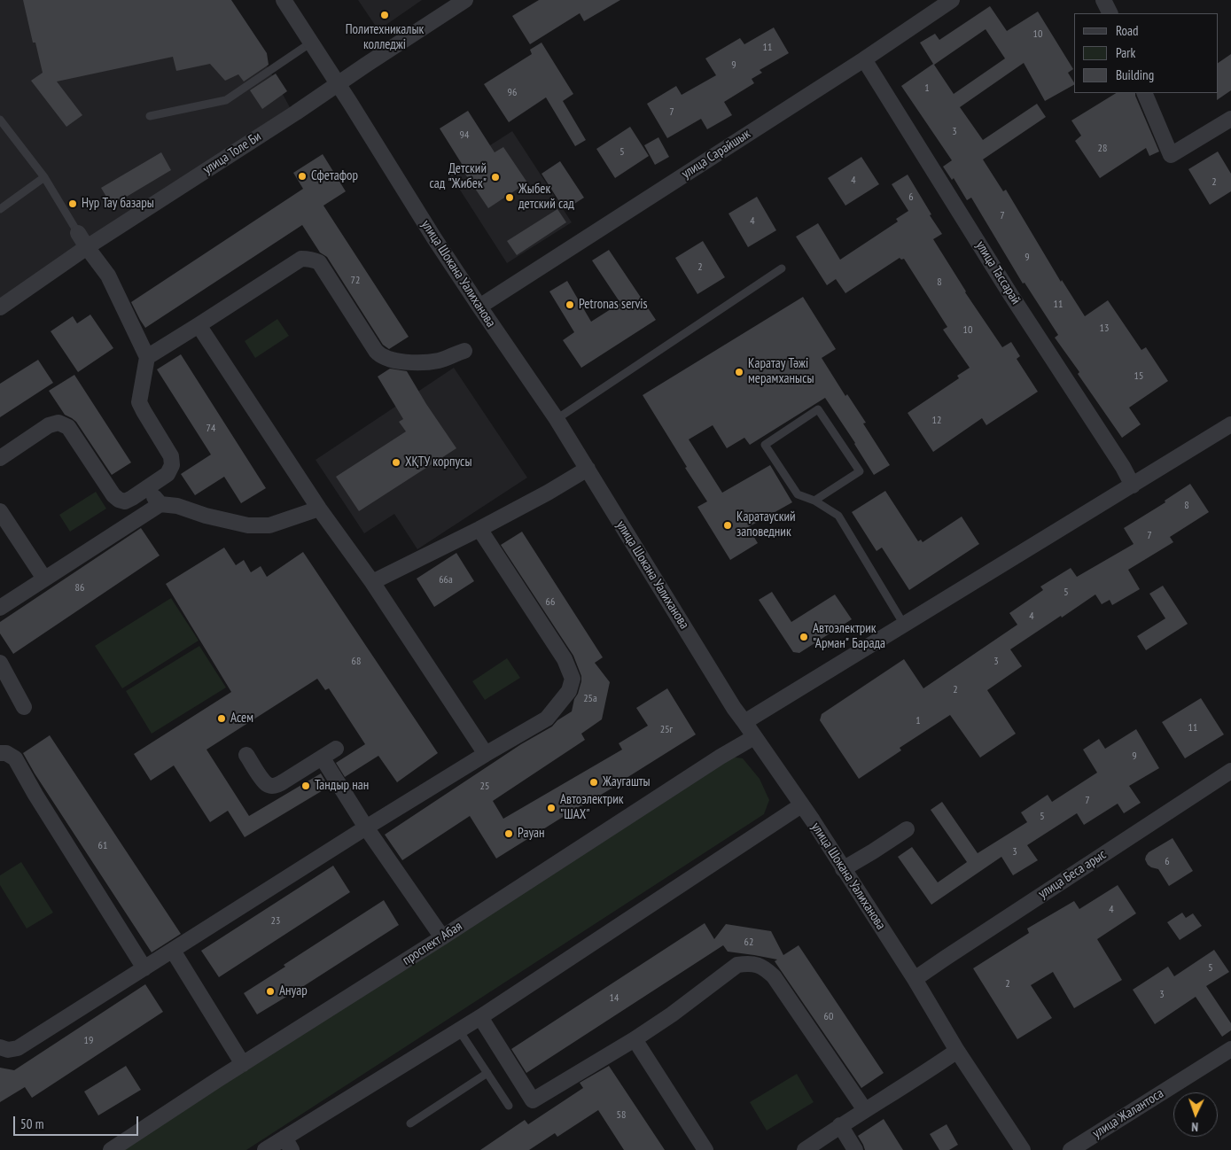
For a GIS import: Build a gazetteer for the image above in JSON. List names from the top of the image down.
{
  "streets": {
    "street": [
      "улица Толе Би",
      "улица Сарайшык",
      "улица Тассарай",
      "улица Шокана Уалиханова",
      "улица Беса арыс",
      "проспект Абая",
      "улица Жалантоса"
    ]
  },
  "crossings": [
    ["улица Толе Би", "улица Шокана Уалиханова"],
    ["улица Сарайшык", "улица Тассарай"],
    ["улица Сарайшык", "улица Шокана Уалиханова"],
    ["улица Шокана Уалиханова", "улица Беса арыс"],
    ["улица Шокана Уалиханова", "проспект Абая"]
  ],
  "places": [
    "Политехникалык колледжі",
    "Сфетафор",
    "Детский сад \"Жибек\"",
    "Жыбек детский сад",
    "Нур Тау базары",
    "Petronas servis",
    "Каратау Тәжі мерамханысы",
    "ХҚТУ корпусы",
    "Каратауский заповедник",
    "Автоэлектрик \"Арман\" Барада",
    "Асем",
    "Жаугашты",
    "Тандыр нан",
    "Автоэлектрик \"ШАХ\"",
    "Рауан",
    "Ануар"
  ],
  "house_numbers": [
    "10",
    "11",
    "9",
    "1",
    "96",
    "7",
    "3",
    "94",
    "28",
    "5",
    "4",
    "2",
    "6",
    "7",
    "4",
    "9",
    "2",
    "72",
    "8",
    "11",
    "13",
    "10",
    "15",
    "12",
    "74",
    "8",
    "7",
    "66а",
    "86",
    "5",
    "66",
    "4",
    "68",
    "3",
    "2",
    "25а",
    "1",
    "11",
    "25г",
    "9",
    "25",
    "7",
    "5",
    "61",
    "3",
    "6",
    "4",
    "23",
    "62",
    "5",
    "2",
    "3",
    "14",
    "60",
    "19",
    "58"
  ],
  "legend": ["Road", "Park", "Building"],
  "scale_bar": "50 m",
  "north": "bottom"
}
